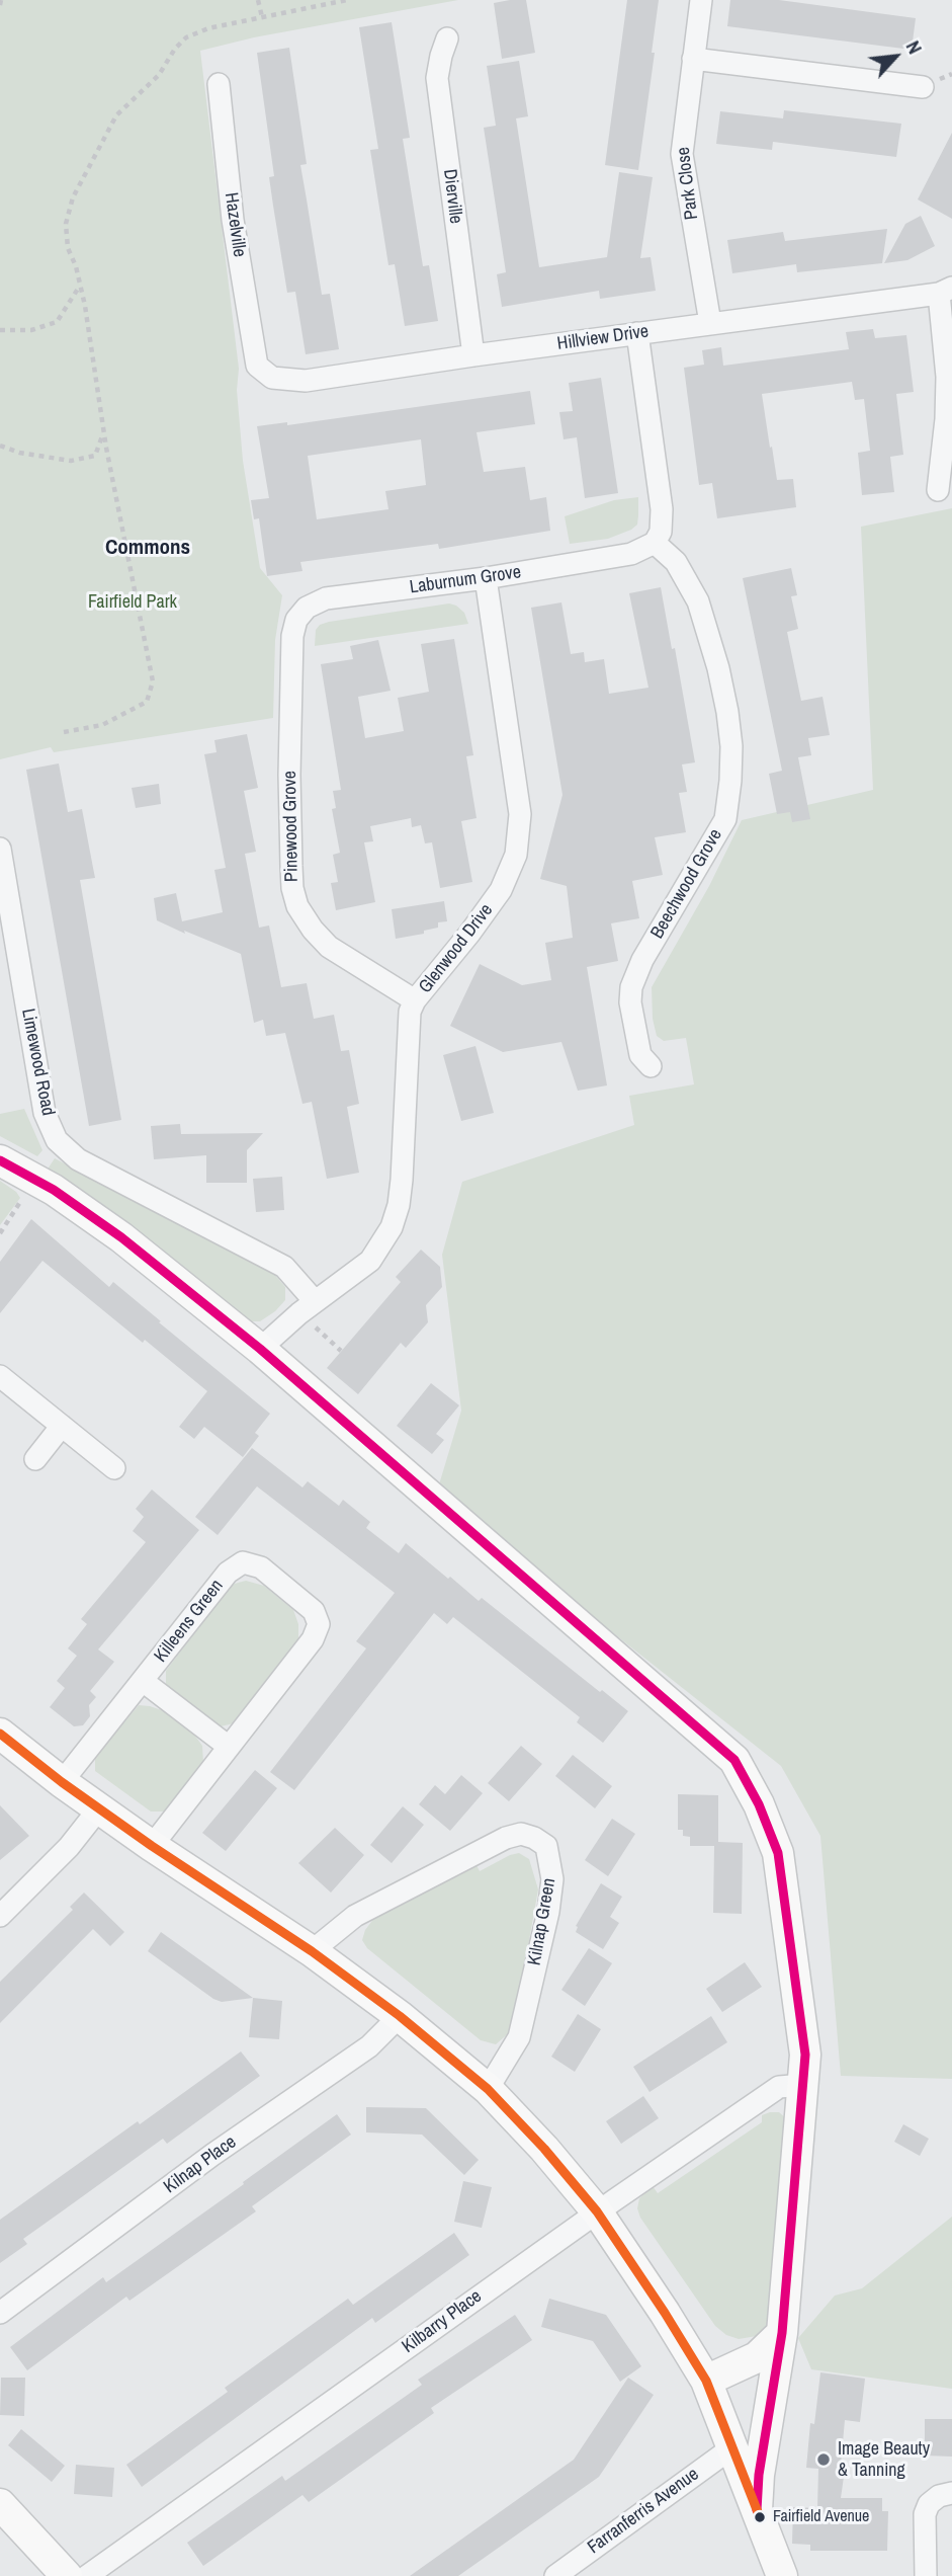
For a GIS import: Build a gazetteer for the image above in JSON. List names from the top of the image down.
{
  "streets": {
    "street": [
      "Park Close",
      "Dierville",
      "Hazelville",
      "Hillview Drive",
      "Laburnum Grove",
      "Pinewood Grove",
      "Beechwood Grove",
      "Glenwood Drive",
      "Limewood Road",
      "Killeens Green",
      "Kilnap Green",
      "Kilnap Place",
      "Kilbarry Place",
      "Farranferris Avenue"
    ]
  },
  "crossings": [
    ["Park Close", "Hillview Drive"],
    ["Dierville", "Hillview Drive"],
    ["Hazelville", "Hillview Drive"],
    ["Laburnum Grove", "Pinewood Grove"],
    ["Laburnum Grove", "Beechwood Grove"],
    ["Laburnum Grove", "Glenwood Drive"],
    ["Pinewood Grove", "Glenwood Drive"],
    ["Glenwood Drive", "Limewood Road"]
  ],
  "districts": ["Commons"],
  "parks": ["Fairfield Park"],
  "places": ["Image Beauty & Tanning", "Fairfield Avenue"],
  "north": "top right"
}
